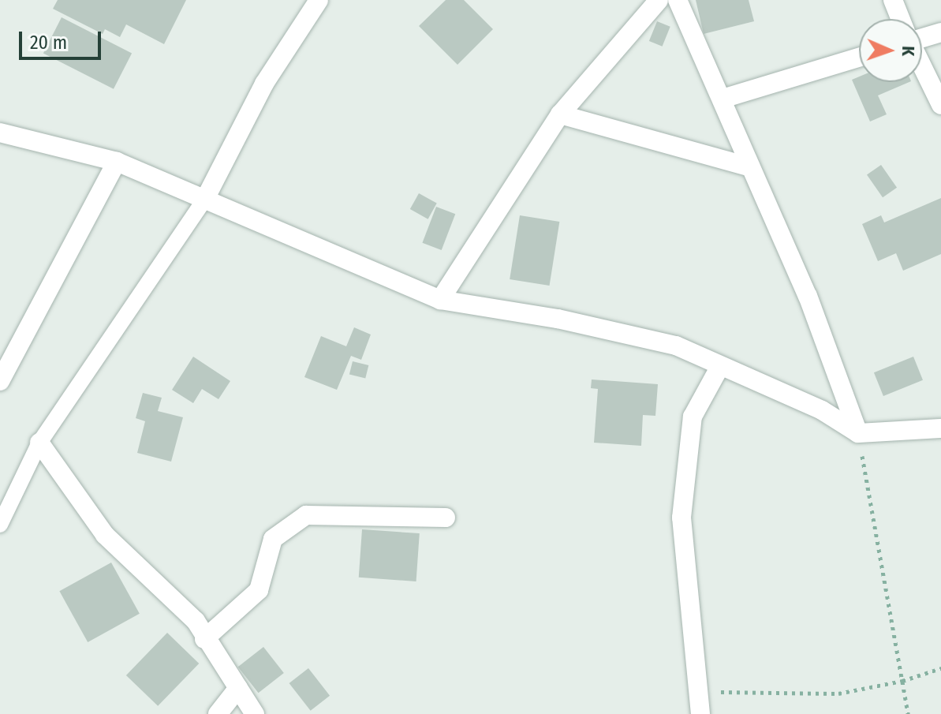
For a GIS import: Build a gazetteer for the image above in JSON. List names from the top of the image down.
{
  "scale_bar": "20 m",
  "north": "right"
}
